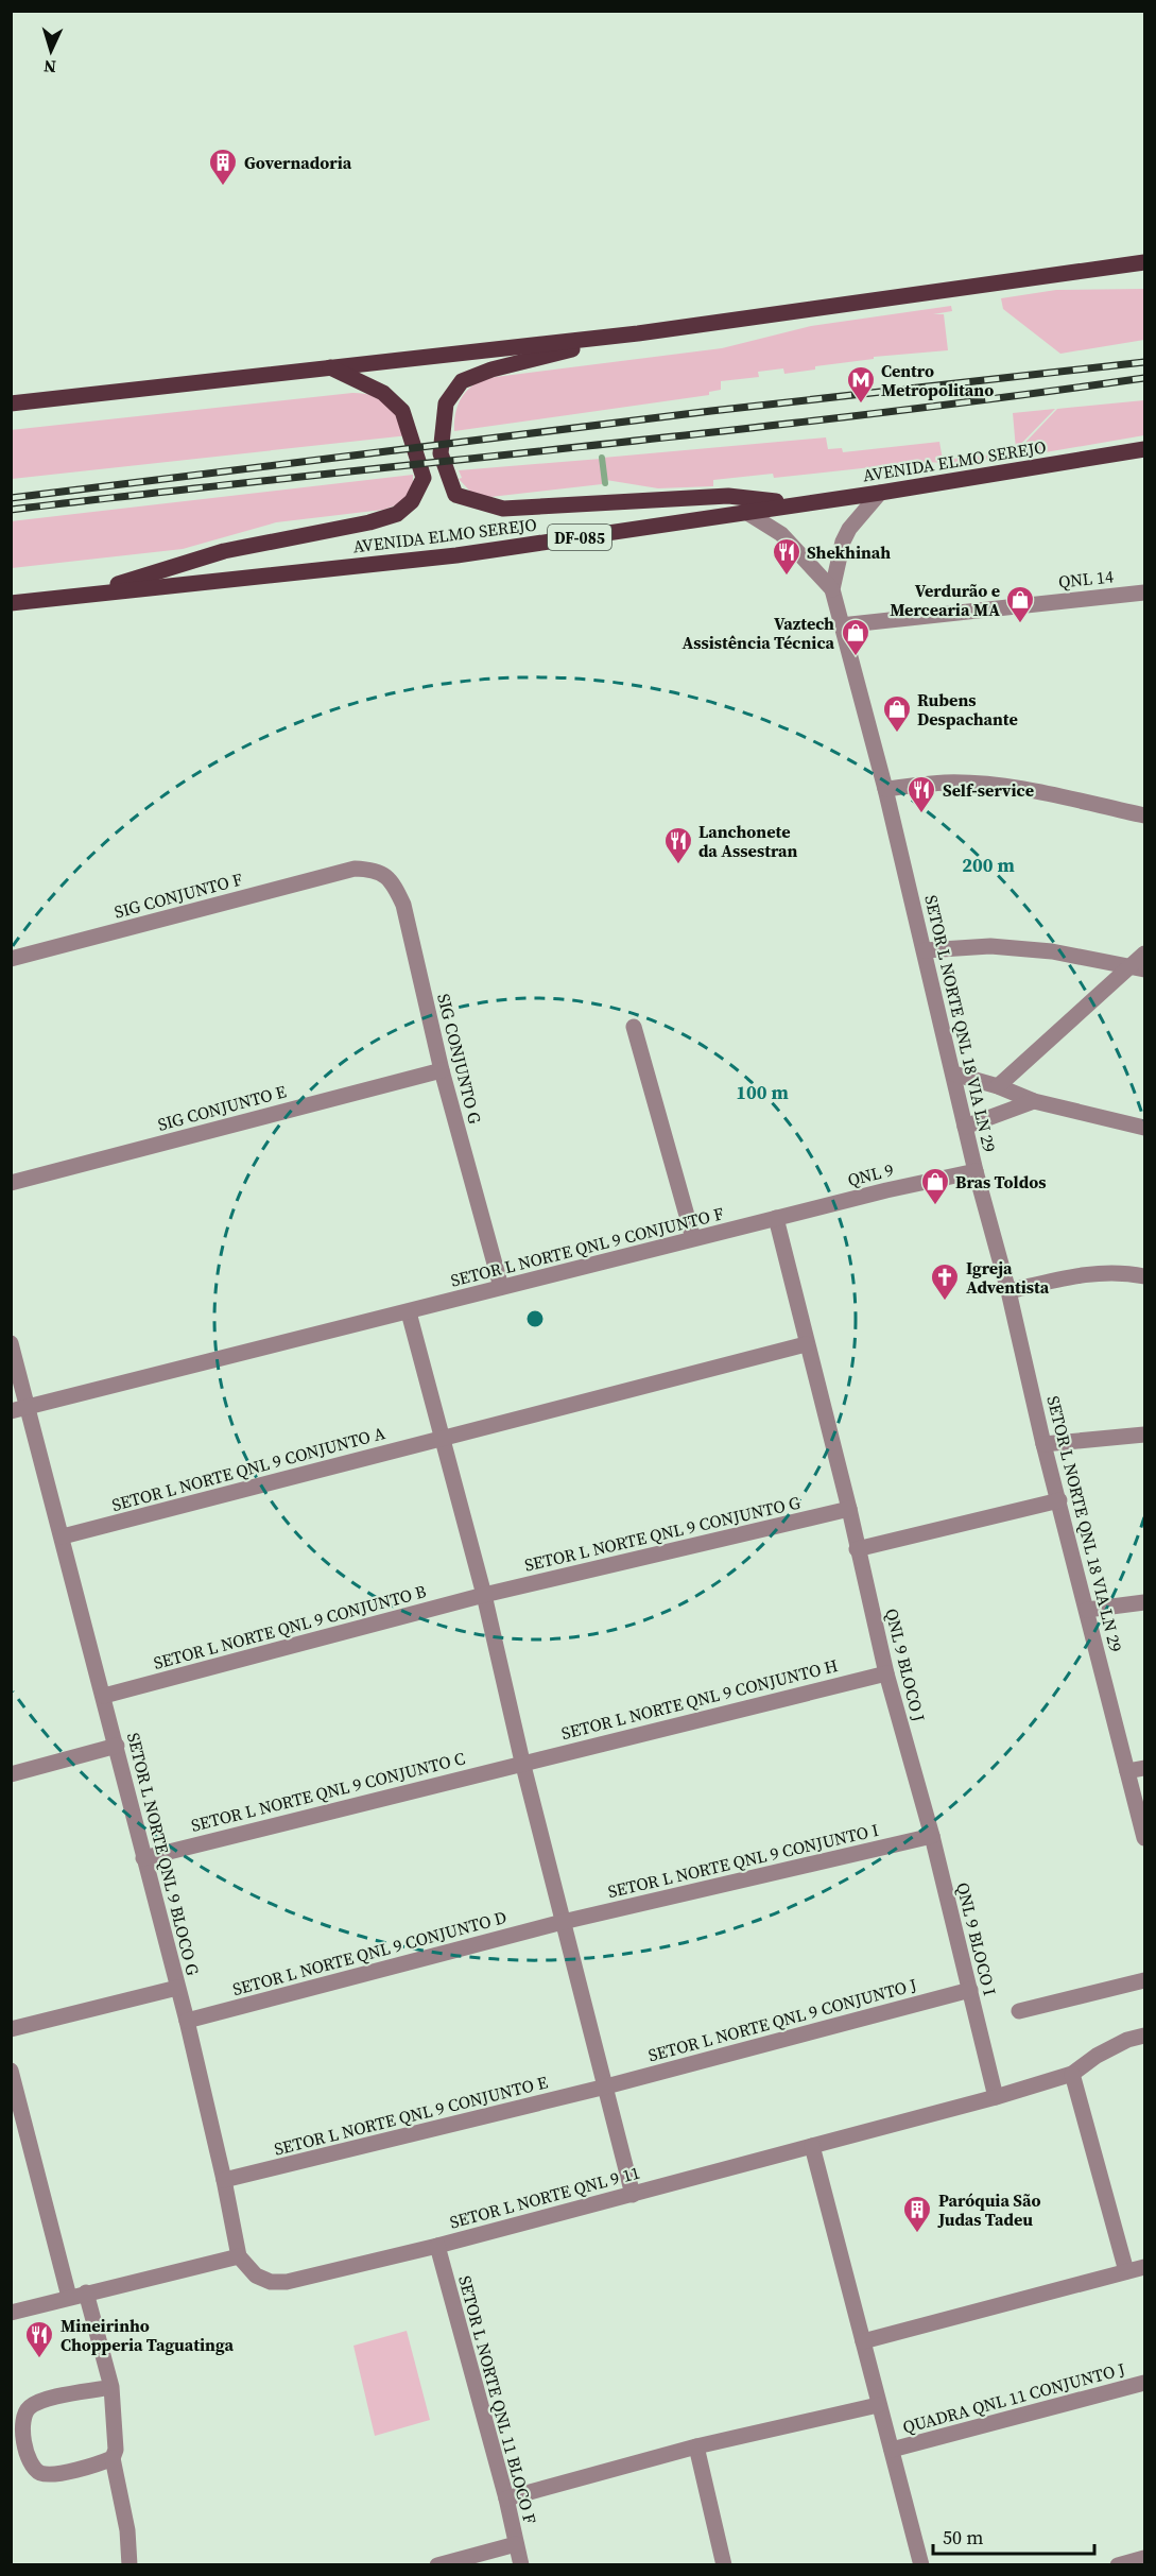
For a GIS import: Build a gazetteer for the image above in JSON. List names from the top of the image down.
{
  "streets": {
    "main road": ["AVENIDA ELMO SEREJO", "DF-085"],
    "street": [
      "QNL 14",
      "SIG CONJUNTO F",
      "SETOR L NORTE QNL 18 VIA LN 29",
      "SIG CONJUNTO G",
      "SIG CONJUNTO E",
      "QNL 9",
      "SETOR L NORTE QNL 9 CONJUNTO F",
      "SETOR L NORTE QNL 9 CONJUNTO A",
      "SETOR L NORTE QNL 9 CONJUNTO G",
      "SETOR L NORTE QNL 9 CONJUNTO B",
      "QNL 9 BLOCO J",
      "SETOR L NORTE QNL 9 CONJUNTO H",
      "SETOR L NORTE QNL 9 CONJUNTO C",
      "SETOR L NORTE QNL 9 BLOCO G",
      "SETOR L NORTE QNL 9 CONJUNTO I",
      "QNL 9 BLOCO I",
      "SETOR L NORTE QNL 9 CONJUNTO D",
      "SETOR L NORTE QNL 9 CONJUNTO J",
      "SETOR L NORTE QNL 9 CONJUNTO E",
      "SETOR L NORTE QNL 9 11",
      "QUADRA QNL 11 CONJUNTO J",
      "SETOR L NORTE QNL 11 BLOCO F"
    ]
  },
  "crossings": [
    ["QNL 14", "SETOR L NORTE QNL 18 VIA LN 29"],
    ["SIG CONJUNTO F", "SIG CONJUNTO G"],
    ["SETOR L NORTE QNL 18 VIA LN 29", "QNL 9"],
    ["SIG CONJUNTO G", "SIG CONJUNTO E"],
    ["SIG CONJUNTO G", "SETOR L NORTE QNL 9 CONJUNTO F"],
    ["QNL 9", "SETOR L NORTE QNL 9 CONJUNTO F"],
    ["QNL 9", "QNL 9 BLOCO J"],
    ["SETOR L NORTE QNL 9 CONJUNTO F", "QNL 9 BLOCO J"],
    ["SETOR L NORTE QNL 9 CONJUNTO A", "SETOR L NORTE QNL 9 BLOCO G"],
    ["SETOR L NORTE QNL 9 CONJUNTO G", "SETOR L NORTE QNL 9 CONJUNTO B"],
    ["SETOR L NORTE QNL 9 CONJUNTO G", "QNL 9 BLOCO J"],
    ["SETOR L NORTE QNL 9 CONJUNTO B", "SETOR L NORTE QNL 9 BLOCO G"],
    ["QNL 9 BLOCO J", "SETOR L NORTE QNL 9 CONJUNTO H"],
    ["QNL 9 BLOCO J", "QNL 9 BLOCO I"],
    ["SETOR L NORTE QNL 9 CONJUNTO H", "SETOR L NORTE QNL 9 CONJUNTO C"],
    ["SETOR L NORTE QNL 9 CONJUNTO C", "SETOR L NORTE QNL 9 BLOCO G"],
    ["SETOR L NORTE QNL 9 BLOCO G", "SETOR L NORTE QNL 9 CONJUNTO D"],
    ["SETOR L NORTE QNL 9 BLOCO G", "SETOR L NORTE QNL 9 CONJUNTO E"],
    ["SETOR L NORTE QNL 9 BLOCO G", "SETOR L NORTE QNL 9 11"],
    ["SETOR L NORTE QNL 9 CONJUNTO I", "QNL 9 BLOCO I"],
    ["SETOR L NORTE QNL 9 CONJUNTO I", "SETOR L NORTE QNL 9 CONJUNTO D"],
    ["QNL 9 BLOCO I", "SETOR L NORTE QNL 9 CONJUNTO J"],
    ["QNL 9 BLOCO I", "SETOR L NORTE QNL 9 11"],
    ["SETOR L NORTE QNL 9 CONJUNTO J", "SETOR L NORTE QNL 9 CONJUNTO E"],
    ["SETOR L NORTE QNL 9 11", "SETOR L NORTE QNL 11 BLOCO F"]
  ],
  "places": {
    "building": ["Governadoria", "Paróquia São Judas Tadeu"],
    "metro station": ["Centro Metropolitano"],
    "restaurant": [
      "Shekhinah",
      "Self-service",
      "Lanchonete da Assestran",
      "Mineirinho Chopperia Taguatinga"
    ],
    "shop": [
      "Verdurão e Mercearia MA",
      "Vaztech Assistência Técnica",
      "Rubens Despachante",
      "Bras Toldos"
    ],
    "church": ["Igreja Adventista"]
  },
  "scale_bar": "50 m",
  "north": "bottom",
  "rings": ["200 m", "100 m"]
}
